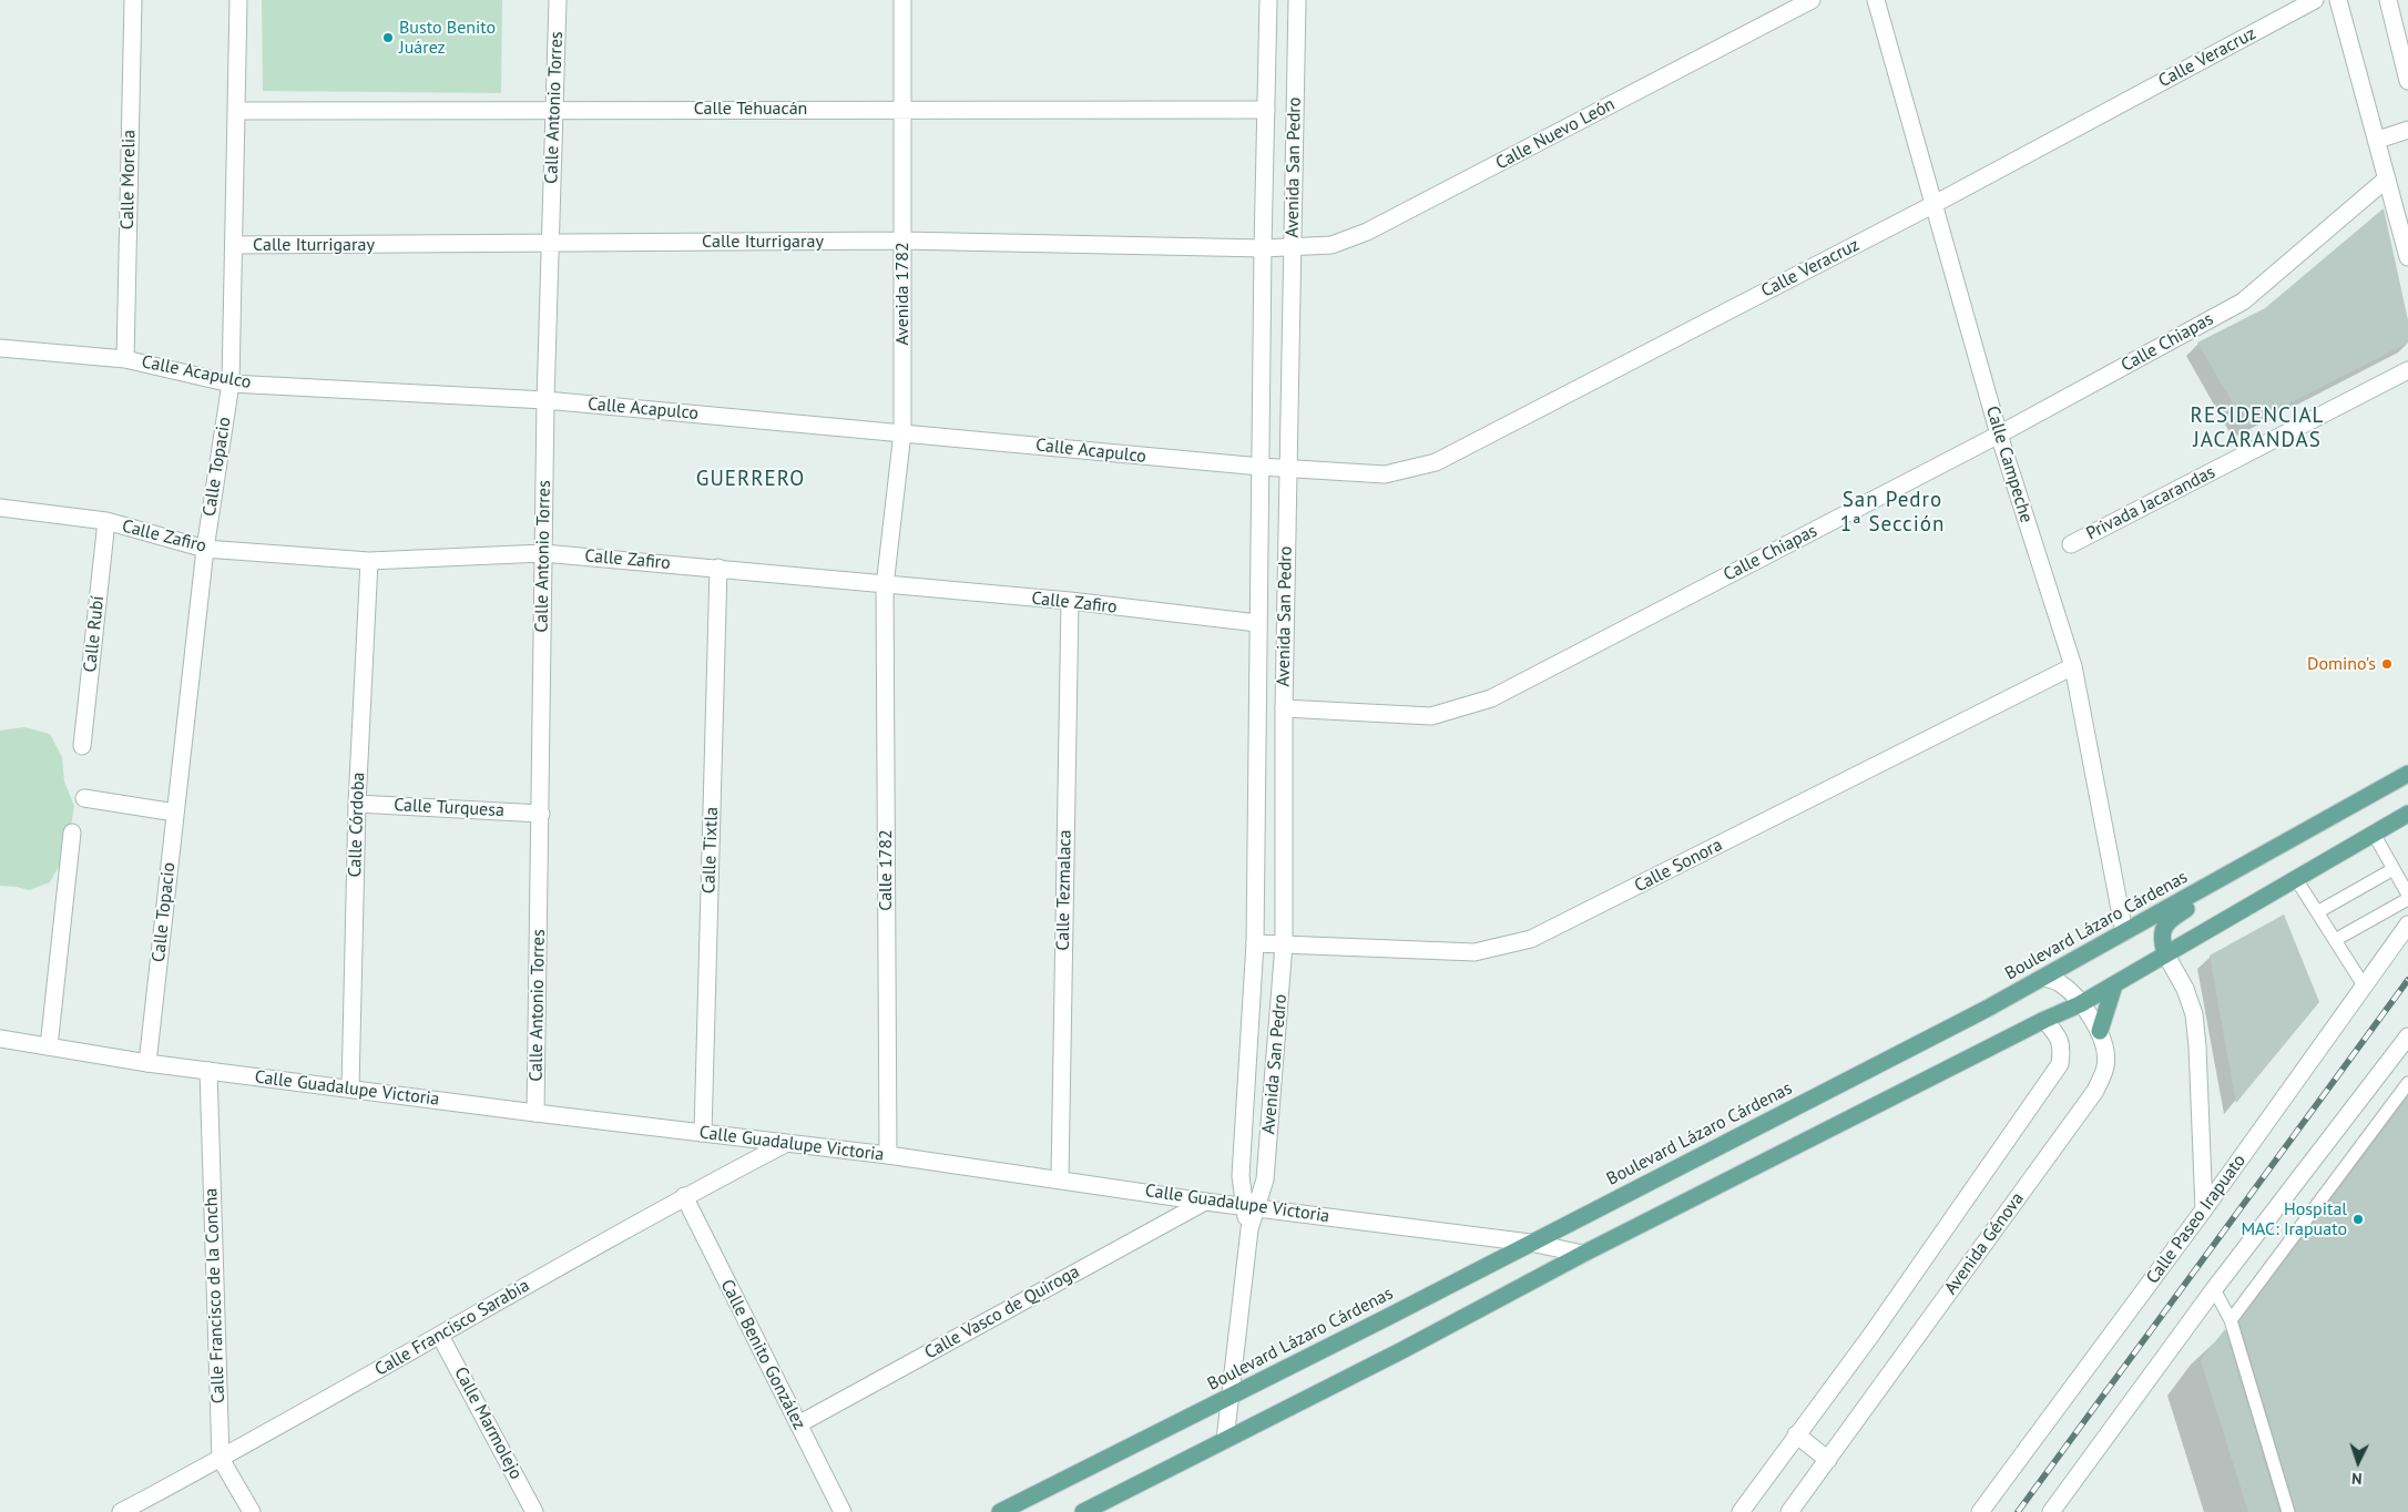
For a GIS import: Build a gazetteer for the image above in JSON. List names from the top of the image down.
{
  "streets": {
    "main road": ["Boulevard Lázaro Cárdenas"],
    "street": [
      "Calle Veracruz",
      "Calle Antonio Torres",
      "Calle Tehuacán",
      "Calle Nuevo León",
      "Avenida San Pedro",
      "Calle Morelia",
      "Calle Iturrigaray",
      "Avenida 1782",
      "Calle Chiapas",
      "Calle Acapulco",
      "Calle Campeche",
      "Calle Topacio",
      "Privada Jacarandas",
      "Calle Zafiro",
      "Calle Rubí",
      "Calle Turquesa",
      "Calle Córdoba",
      "Calle Tixtla",
      "Calle Sonora",
      "Calle 1782",
      "Calle Tezmalaca",
      "Calle Guadalupe Victoria",
      "Calle Paseo Irapuato",
      "Avenida Génova",
      "Calle Francisco de la Concha",
      "Calle Vasco de Quiroga",
      "Calle Francisco Sarabia",
      "Calle Benito González",
      "Calle Marmolejo"
    ]
  },
  "crossings": [
    ["Calle Veracruz", "Avenida San Pedro"],
    ["Calle Veracruz", "Calle Acapulco"],
    ["Calle Veracruz", "Calle Campeche"],
    ["Calle Antonio Torres", "Calle Tehuacán"],
    ["Calle Antonio Torres", "Calle Iturrigaray"],
    ["Calle Antonio Torres", "Calle Acapulco"],
    ["Calle Antonio Torres", "Calle Zafiro"],
    ["Calle Antonio Torres", "Calle Turquesa"],
    ["Calle Antonio Torres", "Calle Guadalupe Victoria"],
    ["Calle Tehuacán", "Avenida San Pedro"],
    ["Calle Tehuacán", "Avenida 1782"],
    ["Calle Tehuacán", "Calle Topacio"],
    ["Calle Nuevo León", "Avenida San Pedro"],
    ["Calle Nuevo León", "Calle Iturrigaray"],
    ["Avenida San Pedro", "Calle Iturrigaray"],
    ["Avenida San Pedro", "Calle Chiapas"],
    ["Avenida San Pedro", "Calle Acapulco"],
    ["Avenida San Pedro", "Calle Zafiro"],
    ["Avenida San Pedro", "Calle Sonora"],
    ["Avenida San Pedro", "Boulevard Lázaro Cárdenas"],
    ["Avenida San Pedro", "Calle Guadalupe Victoria"],
    ["Calle Morelia", "Calle Acapulco"],
    ["Calle Iturrigaray", "Avenida 1782"],
    ["Calle Iturrigaray", "Calle Topacio"],
    ["Avenida 1782", "Calle Acapulco"],
    ["Avenida 1782", "Calle Zafiro"],
    ["Avenida 1782", "Calle 1782"],
    ["Calle Chiapas", "Calle Campeche"],
    ["Calle Acapulco", "Calle Topacio"],
    ["Calle Campeche", "Calle Sonora"],
    ["Calle Campeche", "Boulevard Lázaro Cárdenas"],
    ["Calle Topacio", "Calle Zafiro"],
    ["Calle Topacio", "Calle Guadalupe Victoria"],
    ["Calle Zafiro", "Calle Rubí"],
    ["Calle Zafiro", "Calle Córdoba"],
    ["Calle Zafiro", "Calle Tixtla"],
    ["Calle Zafiro", "Calle 1782"],
    ["Calle Zafiro", "Calle Tezmalaca"],
    ["Calle Turquesa", "Calle Córdoba"],
    ["Calle Córdoba", "Calle Guadalupe Victoria"],
    ["Calle Tixtla", "Calle Guadalupe Victoria"],
    ["Calle 1782", "Calle Guadalupe Victoria"],
    ["Calle Tezmalaca", "Calle Guadalupe Victoria"],
    ["Boulevard Lázaro Cárdenas", "Calle Guadalupe Victoria"],
    ["Boulevard Lázaro Cárdenas", "Avenida Génova"],
    ["Calle Guadalupe Victoria", "Calle Francisco de la Concha"],
    ["Calle Guadalupe Victoria", "Calle Vasco de Quiroga"],
    ["Calle Guadalupe Victoria", "Calle Francisco Sarabia"],
    ["Calle Francisco de la Concha", "Calle Francisco Sarabia"],
    ["Calle Vasco de Quiroga", "Calle Benito González"],
    ["Calle Francisco Sarabia", "Calle Benito González"],
    ["Calle Francisco Sarabia", "Calle Marmolejo"]
  ],
  "districts": ["RESIDENCIAL JACARANDAS", "GUERRERO", "San Pedro 1ª Sección"],
  "places": ["Busto Benito Juárez", "Domino's", "Hospital MAC: Irapuato"],
  "north": "bottom"
}
